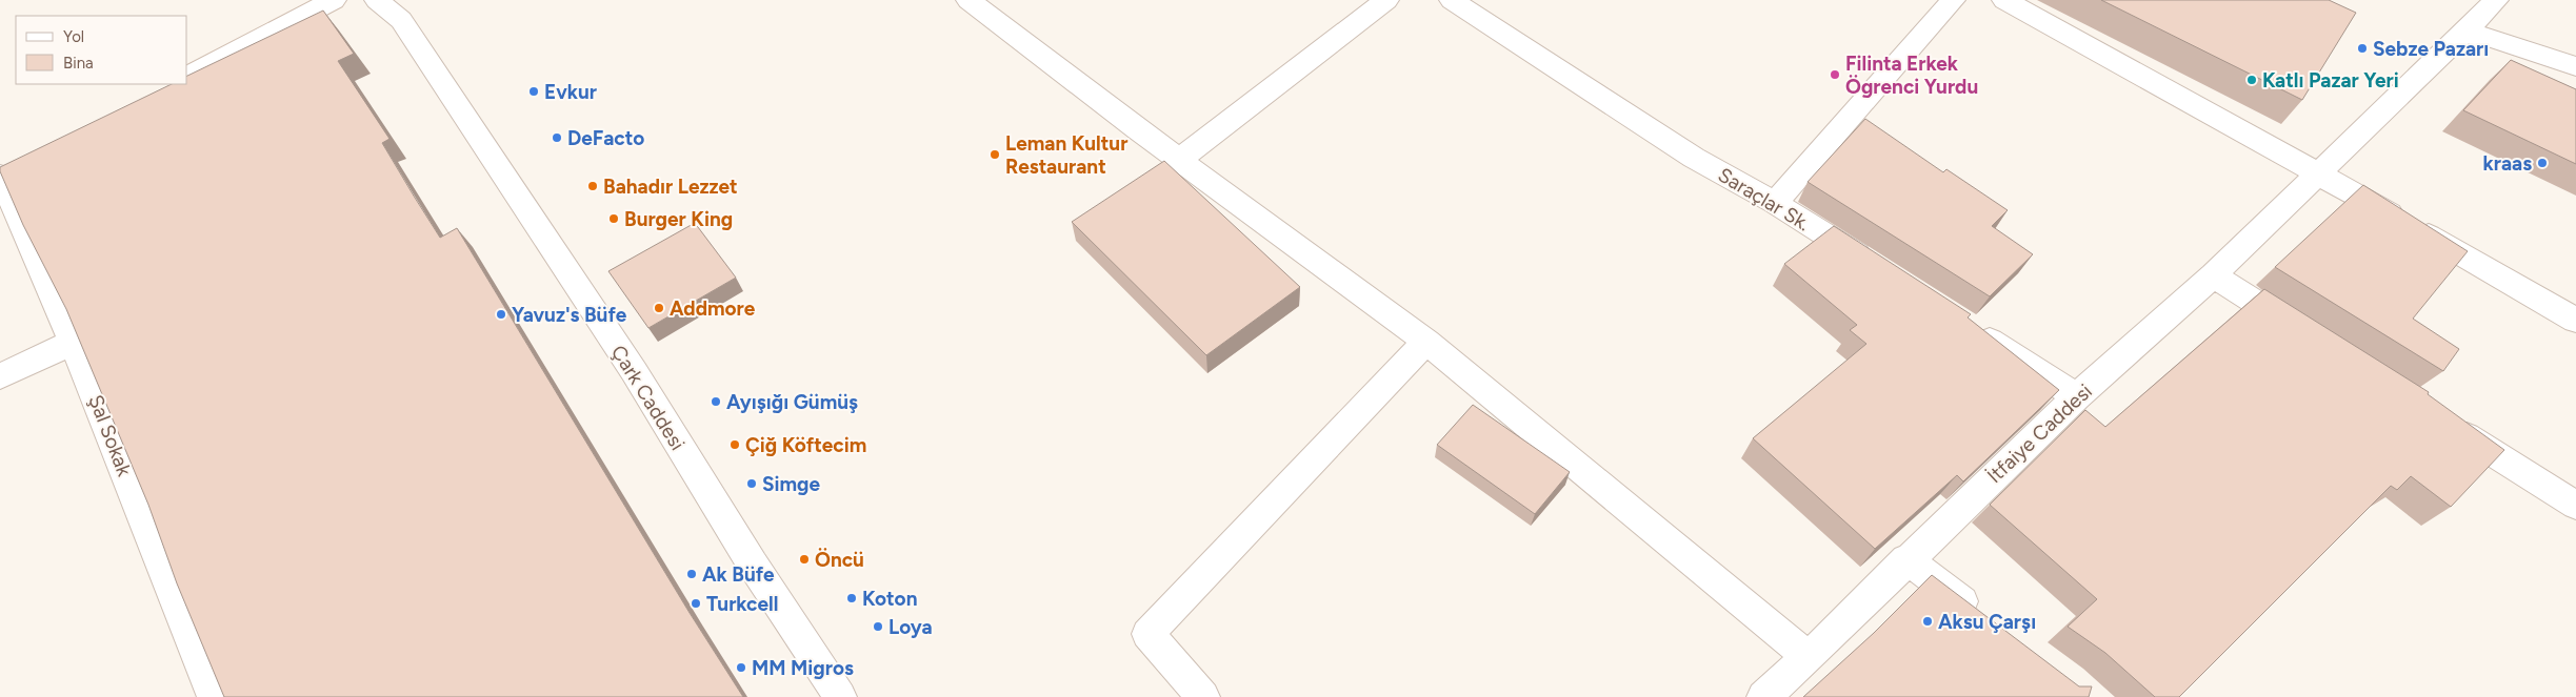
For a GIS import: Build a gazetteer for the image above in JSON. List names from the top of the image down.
{
  "streets": {
    "street": [
      "Saraçlar Sk.",
      "Çark Caddesi",
      "İtfaiye Caddesi",
      "Şal Sokak"
    ]
  },
  "places": [
    "Sebze Pazarı",
    "Filinta Erkek Ögrenci Yurdu",
    "Katlı Pazar Yeri",
    "Evkur",
    "DeFacto",
    "Leman Kultur Restaurant",
    "kraas",
    "Bahadır Lezzet",
    "Burger King",
    "Addmore",
    "Yavuz's Büfe",
    "Ayışığı Gümüş",
    "Çiğ Köftecim",
    "Simge",
    "Öncü",
    "Ak Büfe",
    "Koton",
    "Turkcell",
    "Aksu Çarşı",
    "Loya",
    "MM Migros"
  ],
  "legend": ["Yol", "Bina"]
}
